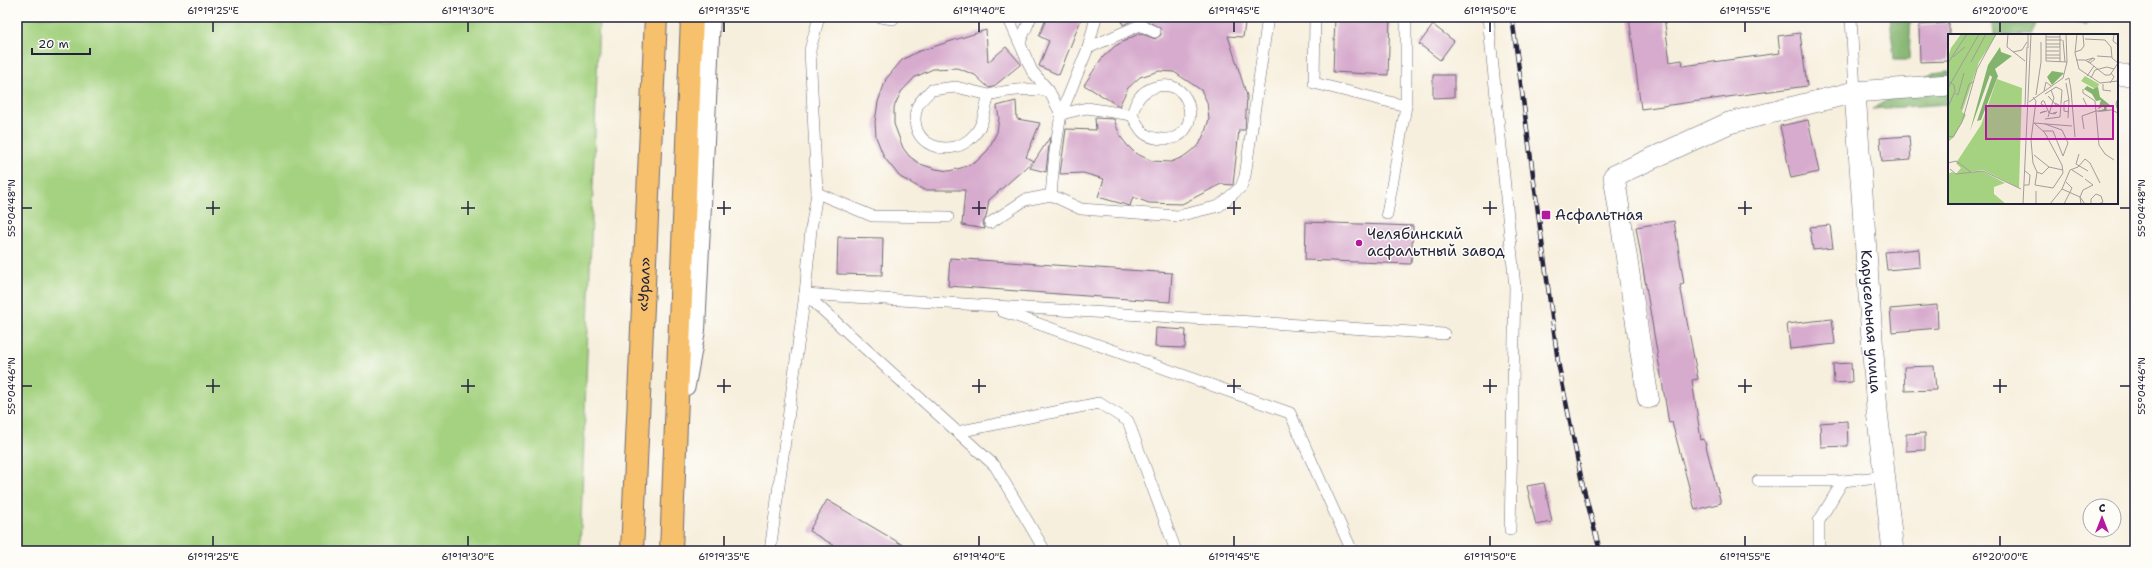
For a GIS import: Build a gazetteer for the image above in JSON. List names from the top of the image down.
{
  "streets": {
    "main road": ["«Урал»"],
    "street": ["Карусельная улица"]
  },
  "places": {
    "transit": ["Асфальтная"],
    "other": ["Челябинский асфальтный завод"]
  },
  "scale_bar": "20 m",
  "north": "top",
  "coordinates": [
    "61°19'25\"E",
    "61°19'30\"E",
    "61°19'35\"E",
    "61°19'40\"E",
    "61°19'45\"E",
    "61°19'50\"E",
    "61°19'55\"E",
    "61°20'00\"E",
    "55°04'48\"N",
    "55°04'46\"N"
  ]
}
